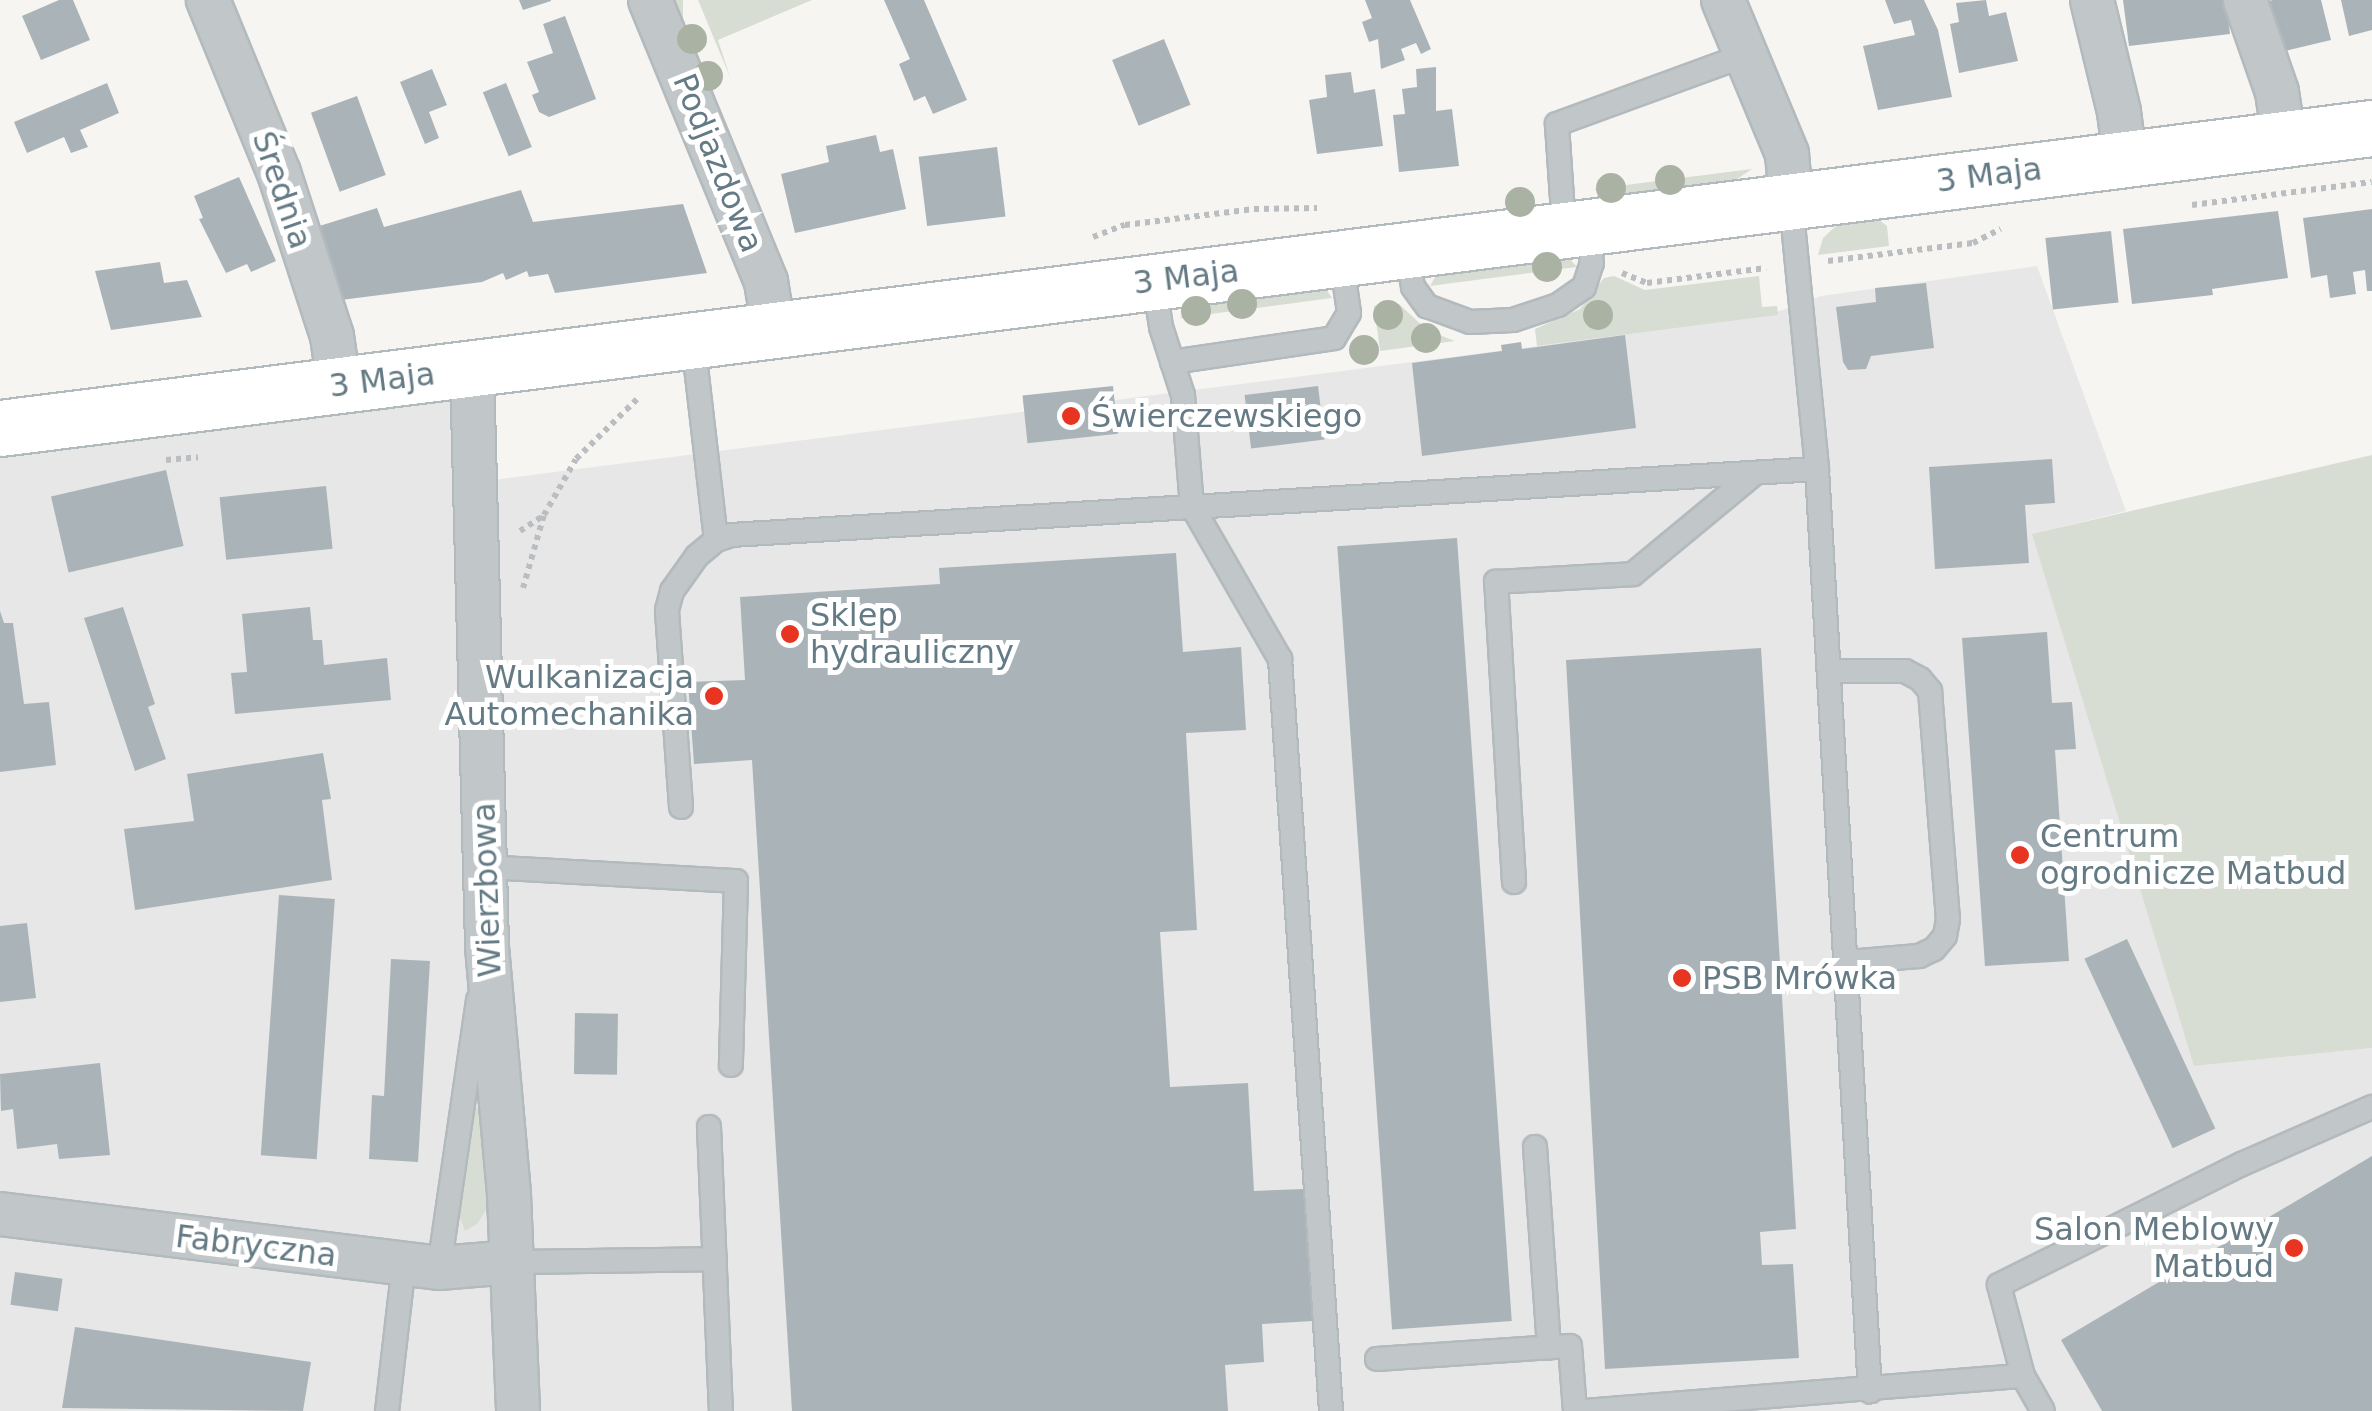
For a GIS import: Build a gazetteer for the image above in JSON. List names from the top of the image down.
{
  "streets": {
    "street": [
      "Podjazdowa",
      "3 Maja",
      "Średnia",
      "Wierzbowa",
      "Fabryczna"
    ]
  },
  "crossings": [
    ["Podjazdowa", "3 Maja"],
    ["3 Maja", "Średnia"],
    ["3 Maja", "Wierzbowa"],
    ["Wierzbowa", "Fabryczna"]
  ],
  "places": [
    "Świerczewskiego",
    "Sklep hydrauliczny",
    "Wulkanizacja Automechanika",
    "Centrum ogrodnicze Matbud",
    "PSB Mrówka",
    "Salon Meblowy Matbud"
  ]
}
